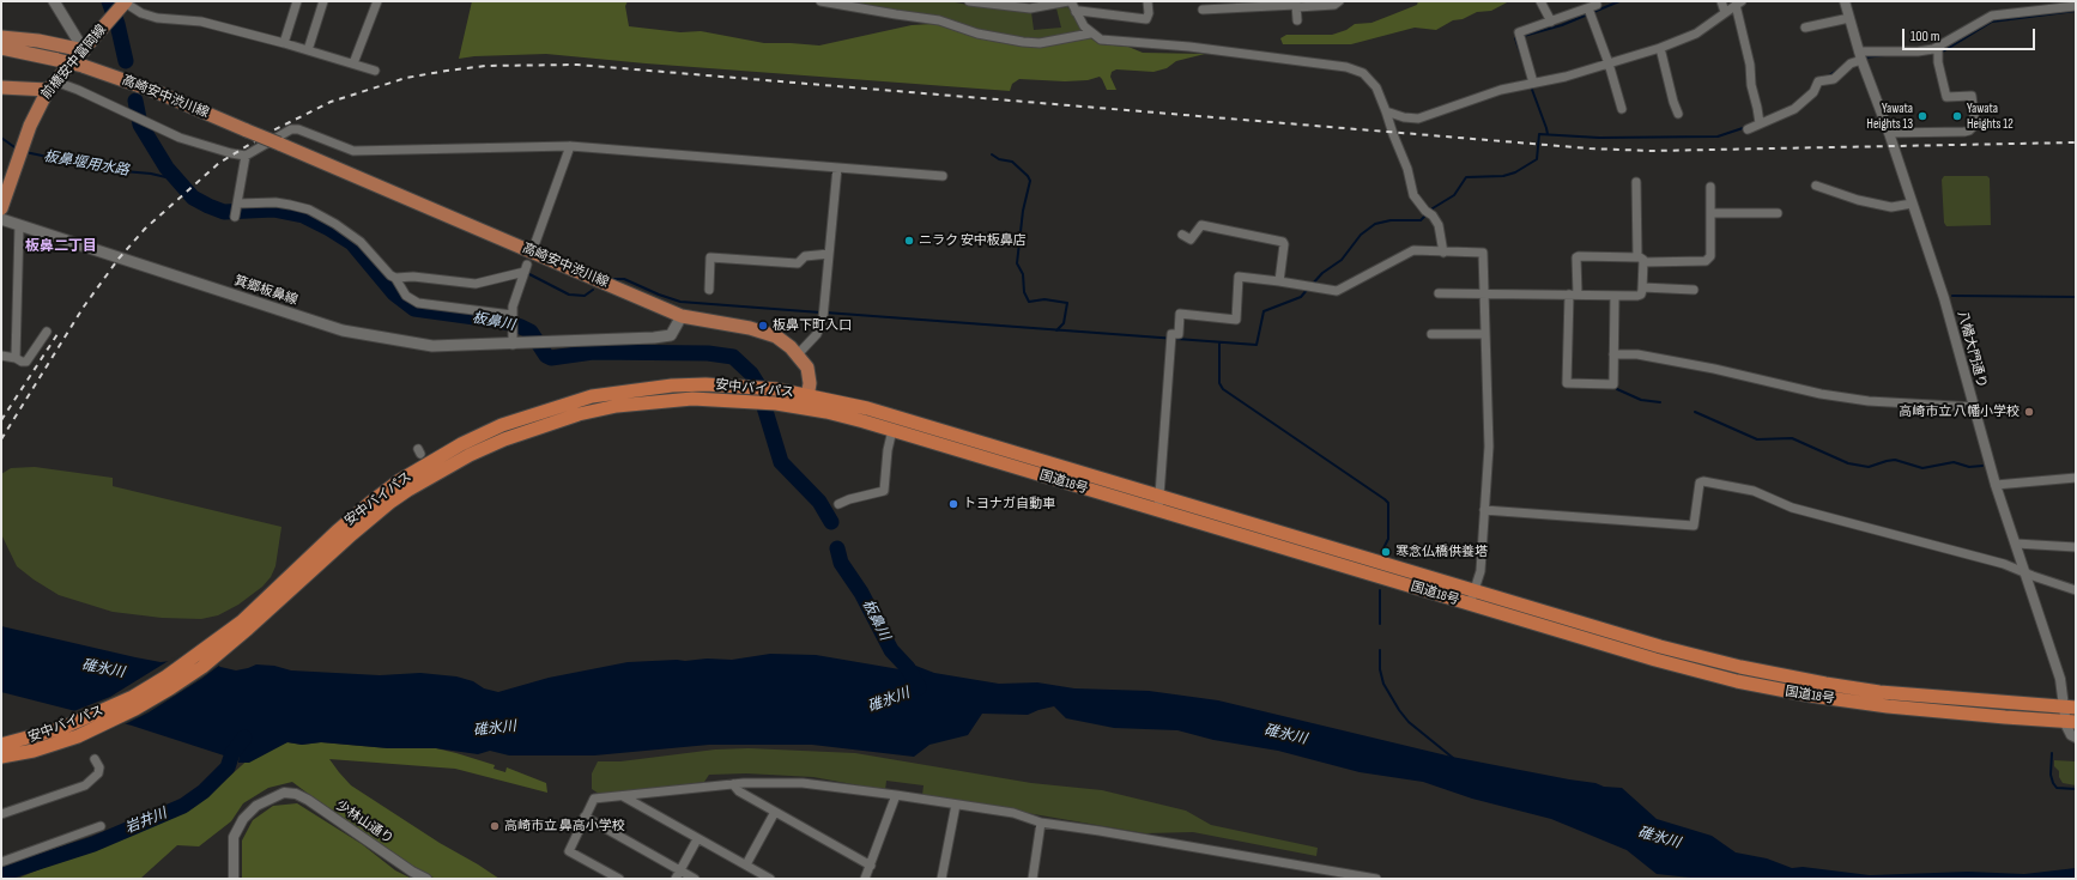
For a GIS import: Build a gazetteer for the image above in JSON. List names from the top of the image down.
{
  "streets": {
    "highway": ["安中バイパス", "国道18号"],
    "main road": ["前橋安中富岡線", "高崎安中渋川線", "箕郷板鼻線"],
    "street": ["八幡大門通り", "少林山通り"]
  },
  "crossings": [
    ["高崎安中渋川線", "箕郷板鼻線"],
    ["高崎安中渋川線", "安中バイパス"],
    ["高崎安中渋川線", "国道18号"],
    ["八幡大門通り", "国道18号"],
    ["安中バイパス", "国道18号"]
  ],
  "districts": ["板鼻二丁目"],
  "water": [
    "板鼻堰用水路",
    "板鼻川",
    "碓氷川",
    "岩井川"
  ],
  "places": [
    "Yawata Heights 13",
    "Yawata Heights 12",
    "ニラク 安中板鼻店",
    "板鼻下町入口",
    "高崎市立 八幡小学校",
    "トヨナガ自動車",
    "寒念仏橋供養塔",
    "高崎市立 鼻高小学校"
  ],
  "scale_bar": "100 m"
}
